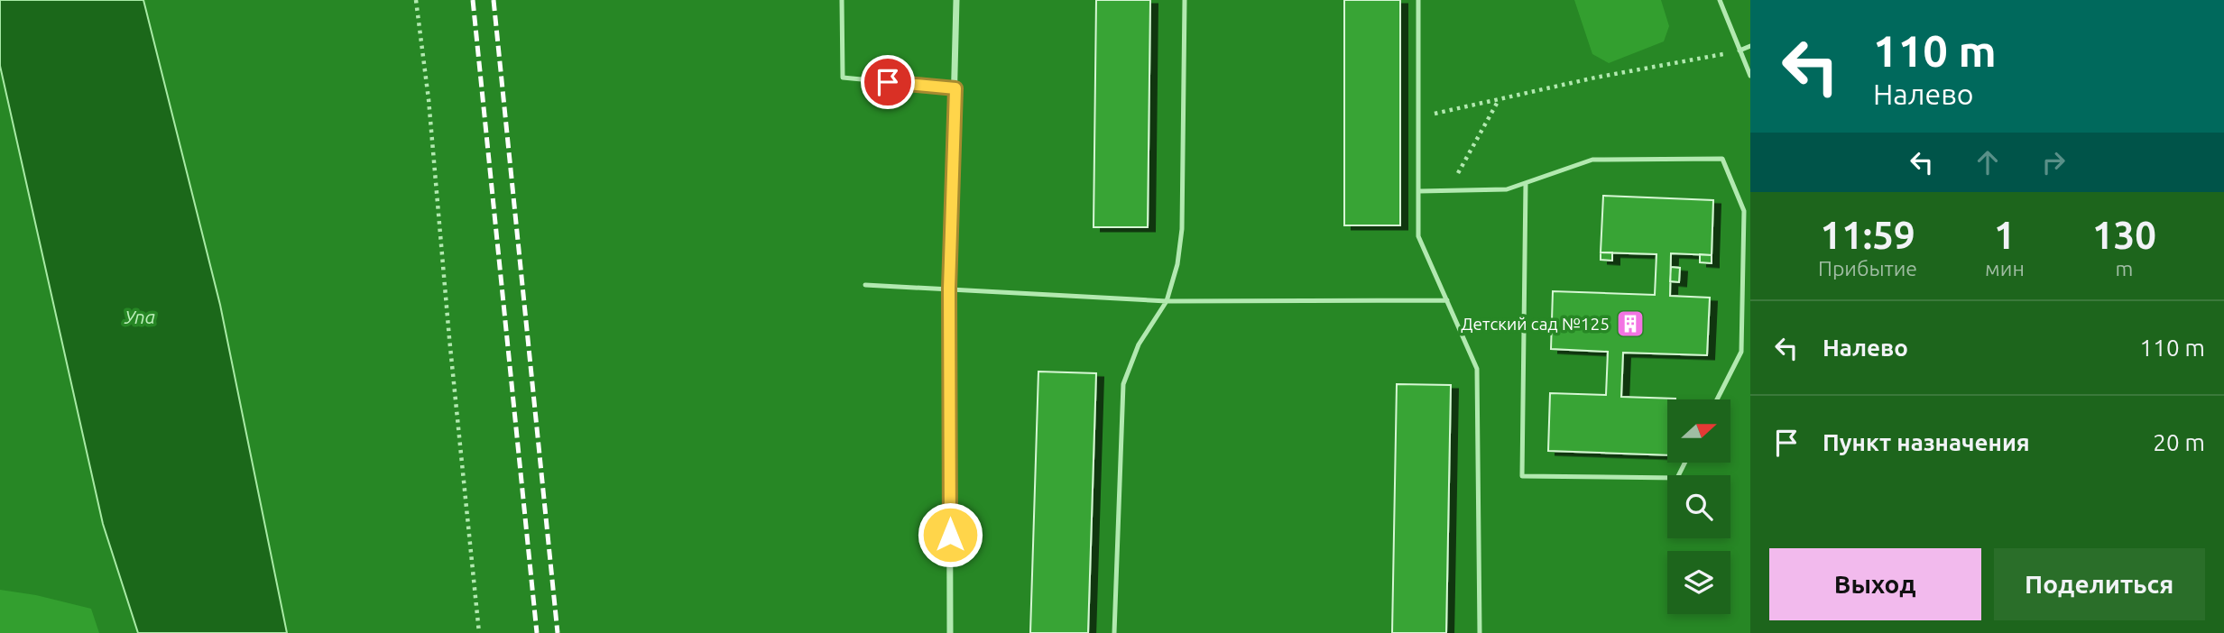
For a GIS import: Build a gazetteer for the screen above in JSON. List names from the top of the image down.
{
  "water": ["Упа"],
  "places": {
    "building": ["Детский сад №125"]
  },
  "north": "right",
  "page": {
    "turn": ["110 m", "Налево"],
    "eta": [
      "11:59",
      "Прибытие",
      "1",
      "мин",
      "130",
      "m"
    ],
    "list": [
      {
        "name": "Налево",
        "value": "110 m"
      },
      {
        "name": "Пункт назначения",
        "value": "20 m"
      }
    ],
    "buttons": ["Выход", "Поделиться"]
  }
}
